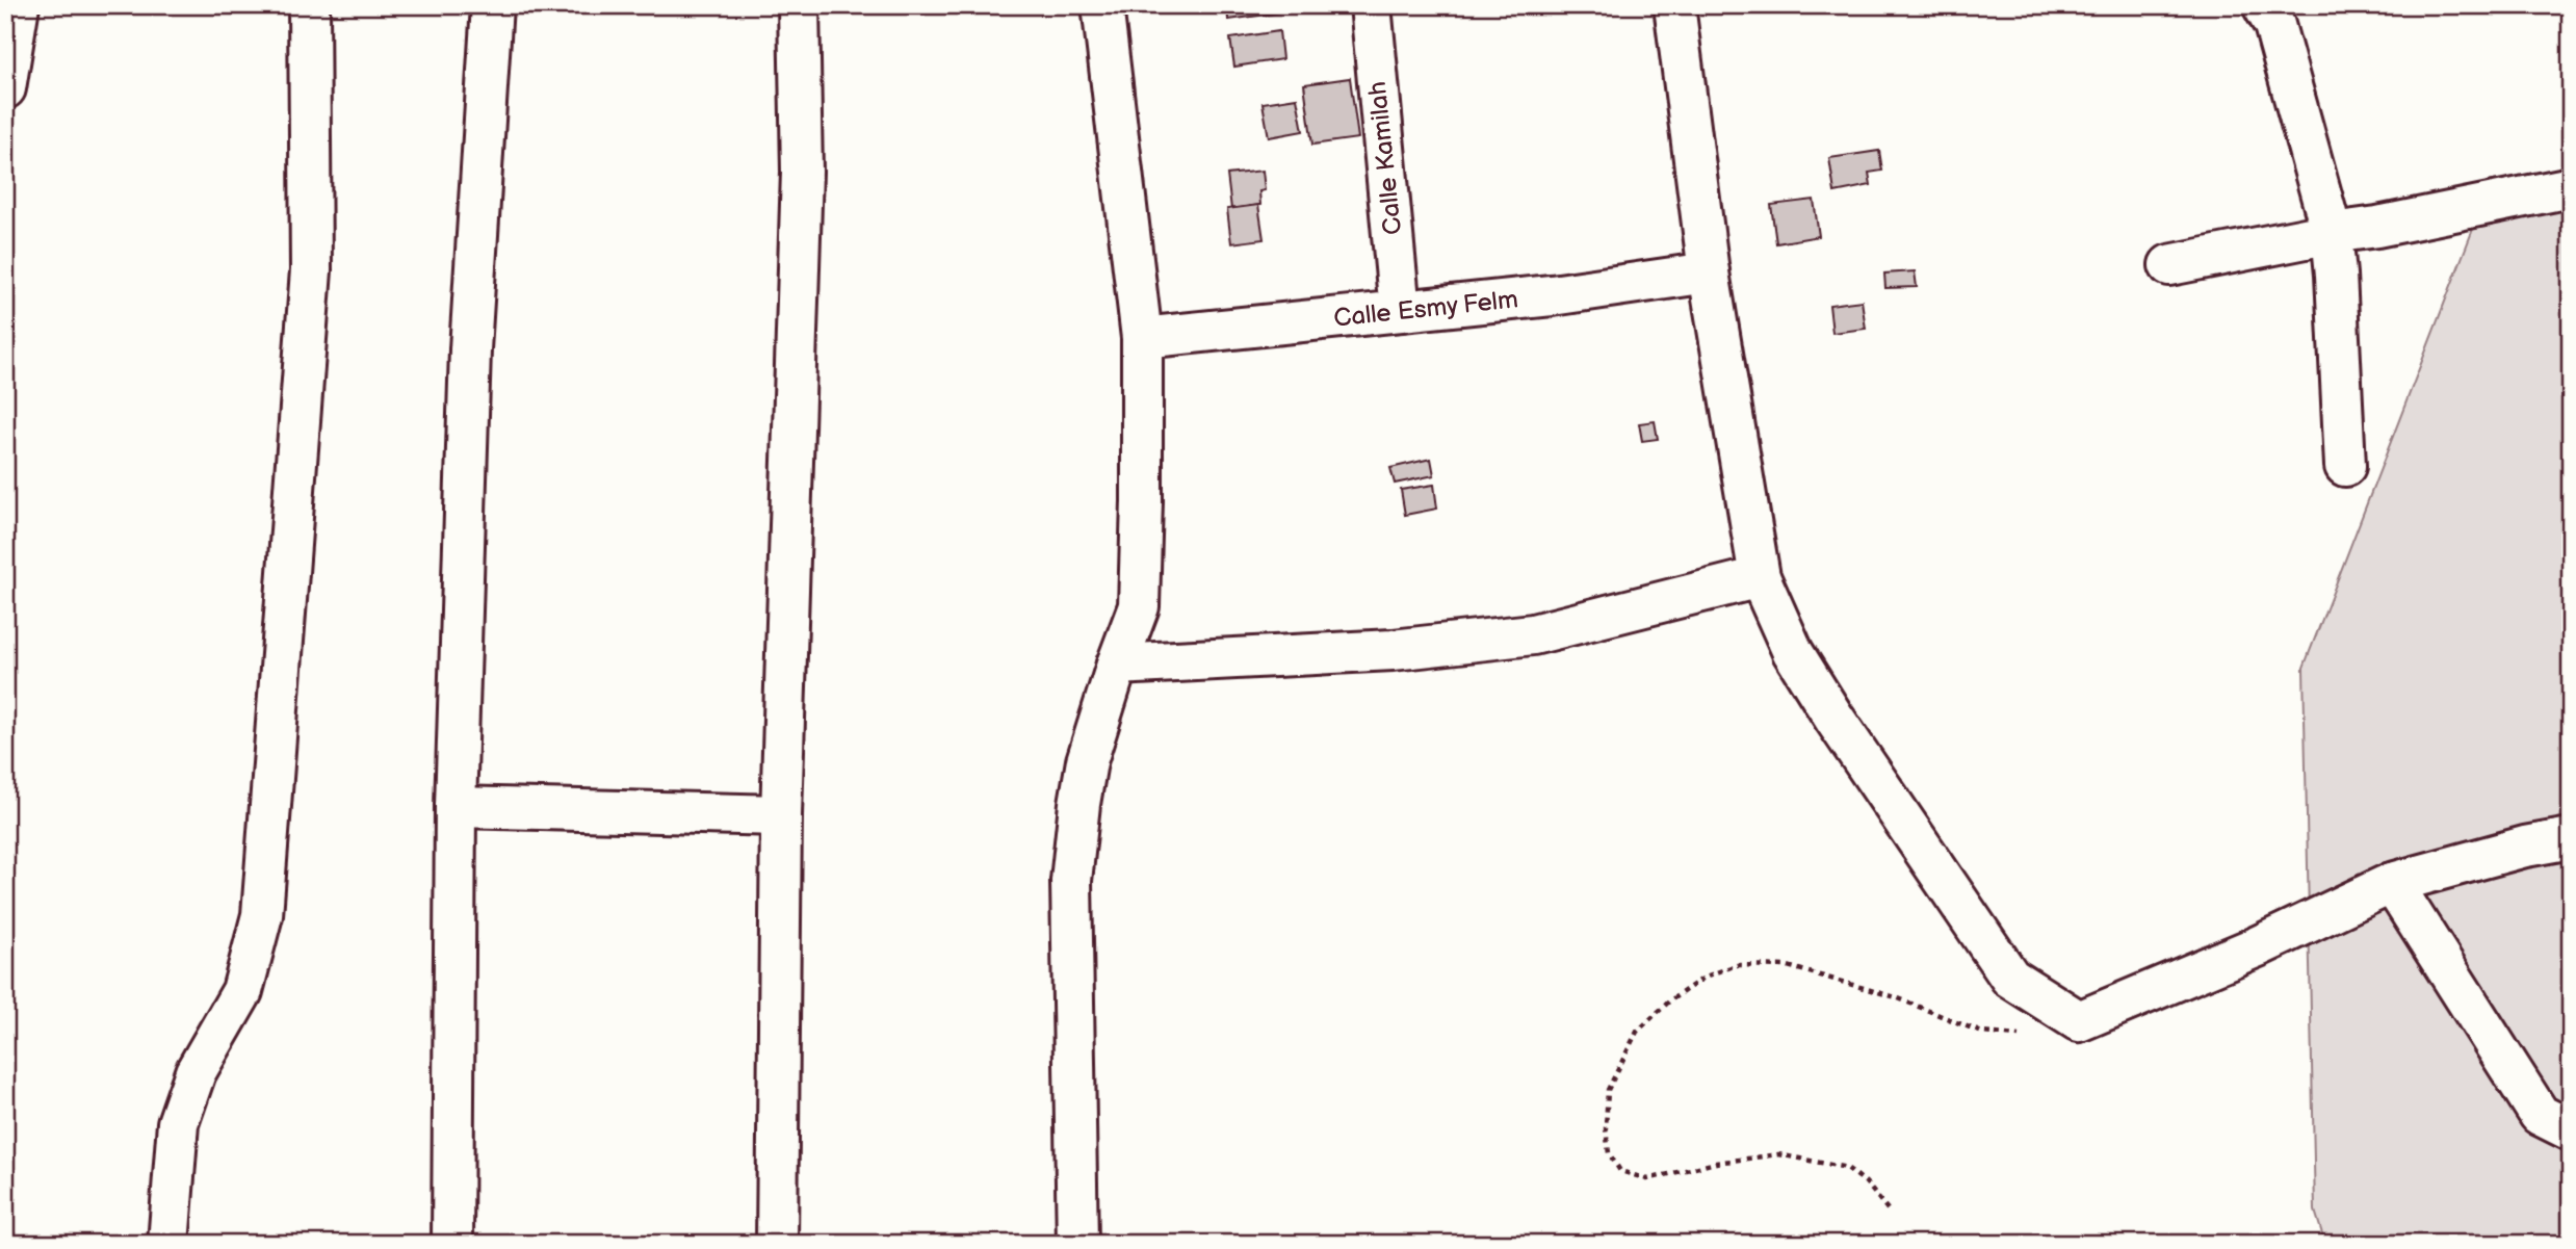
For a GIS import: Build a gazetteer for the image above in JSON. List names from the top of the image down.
{
  "streets": {
    "street": ["Calle Kamilah", "Calle Esmy Felm"]
  },
  "crossings": [
    ["Calle Kamilah", "Calle Esmy Felm"]
  ]
}
